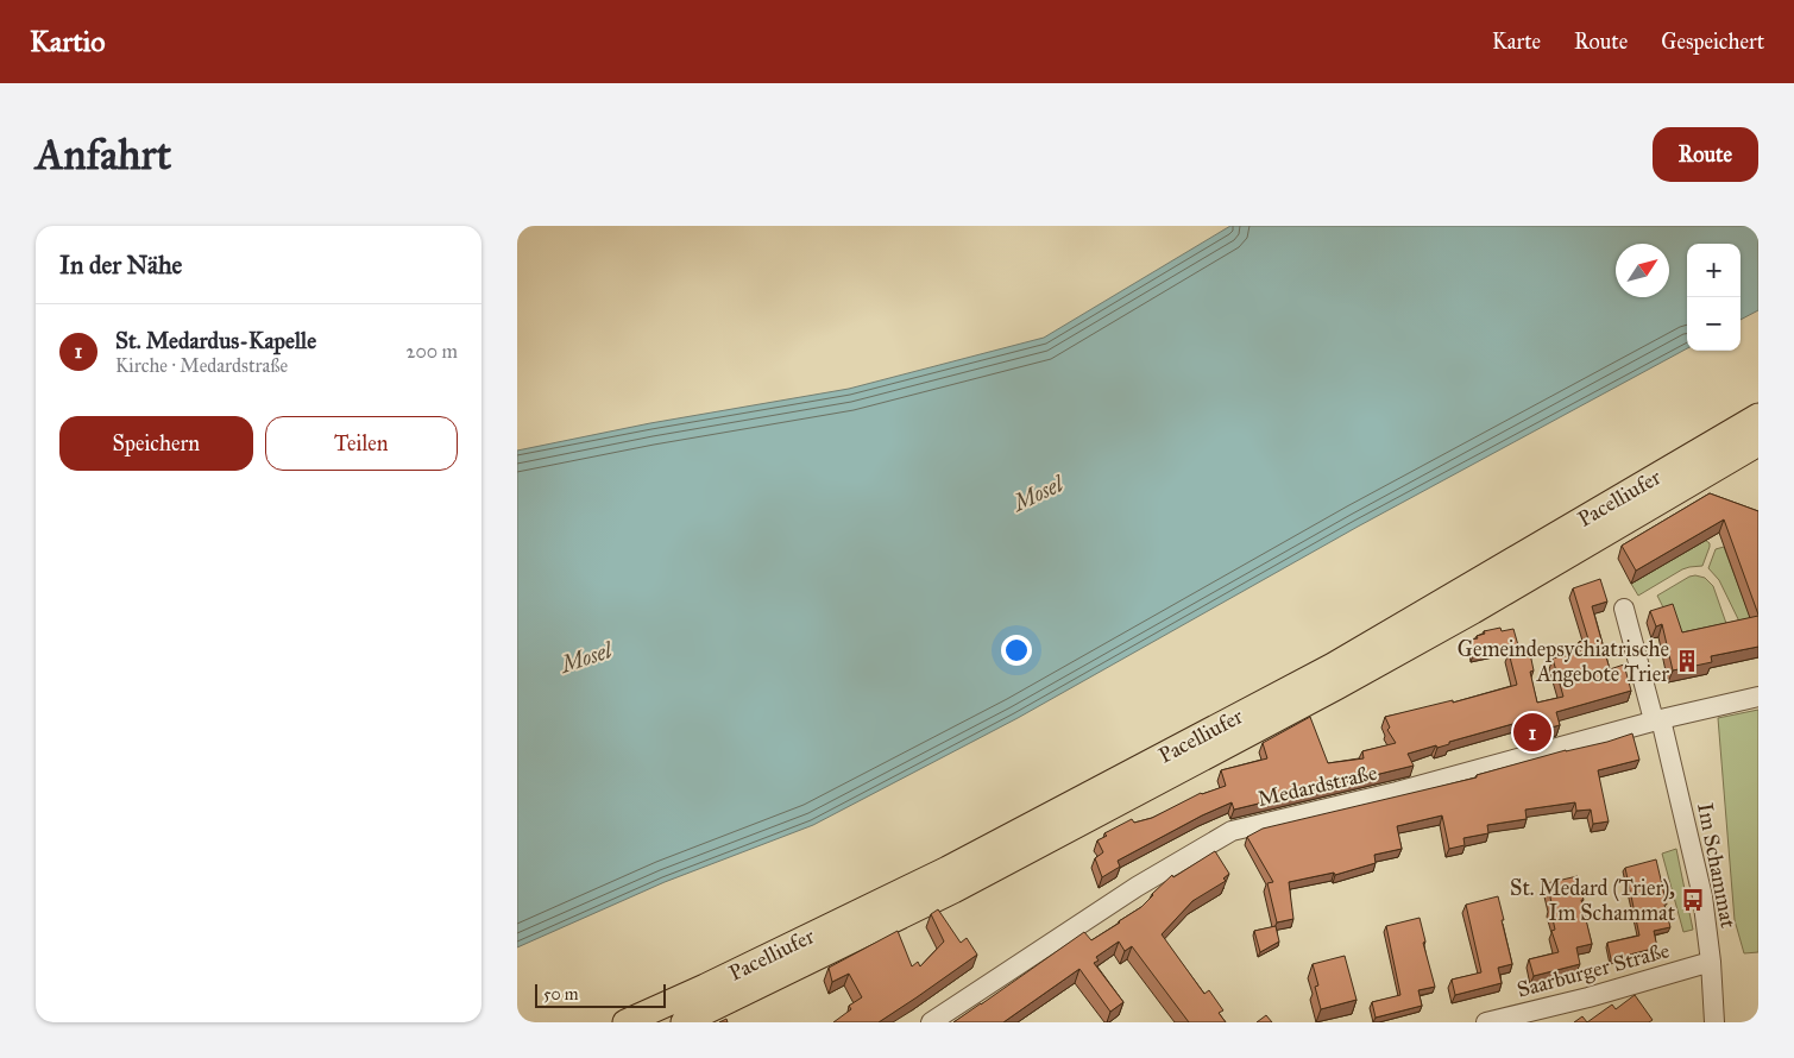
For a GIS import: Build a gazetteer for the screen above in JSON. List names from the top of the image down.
{
  "streets": {
    "main road": ["Pacelliufer"],
    "street": ["Medardstraße", "Im Schammat", "Saarburger Straße"]
  },
  "crossings": [
    ["Medardstraße", "Im Schammat"],
    ["Im Schammat", "Saarburger Straße"]
  ],
  "water": ["Mosel"],
  "places": {
    "building": ["Gemeindepsychiatrische Angebote Trier"],
    "bus stop": ["St. Medard (Trier), Im Schammat"]
  },
  "scale_bar": "50 m",
  "north": "top right",
  "page": {
    "header": "Kartio",
    "nav": ["Karte", "Route", "Gespeichert"],
    "buttons": [
      "Route",
      ["Speichern", "Teilen"]
    ],
    "title": "Anfahrt",
    "heading": "In der Nähe",
    "map_buttons": ["+", "−"],
    "list": [
      {
        "mark": "1",
        "name": "St. Medardus-Kapelle",
        "note": "Kirche · Medardstraße",
        "value": "200 m"
      }
    ],
    "pins": "1",
    "scale": "50 m"
  }
}
